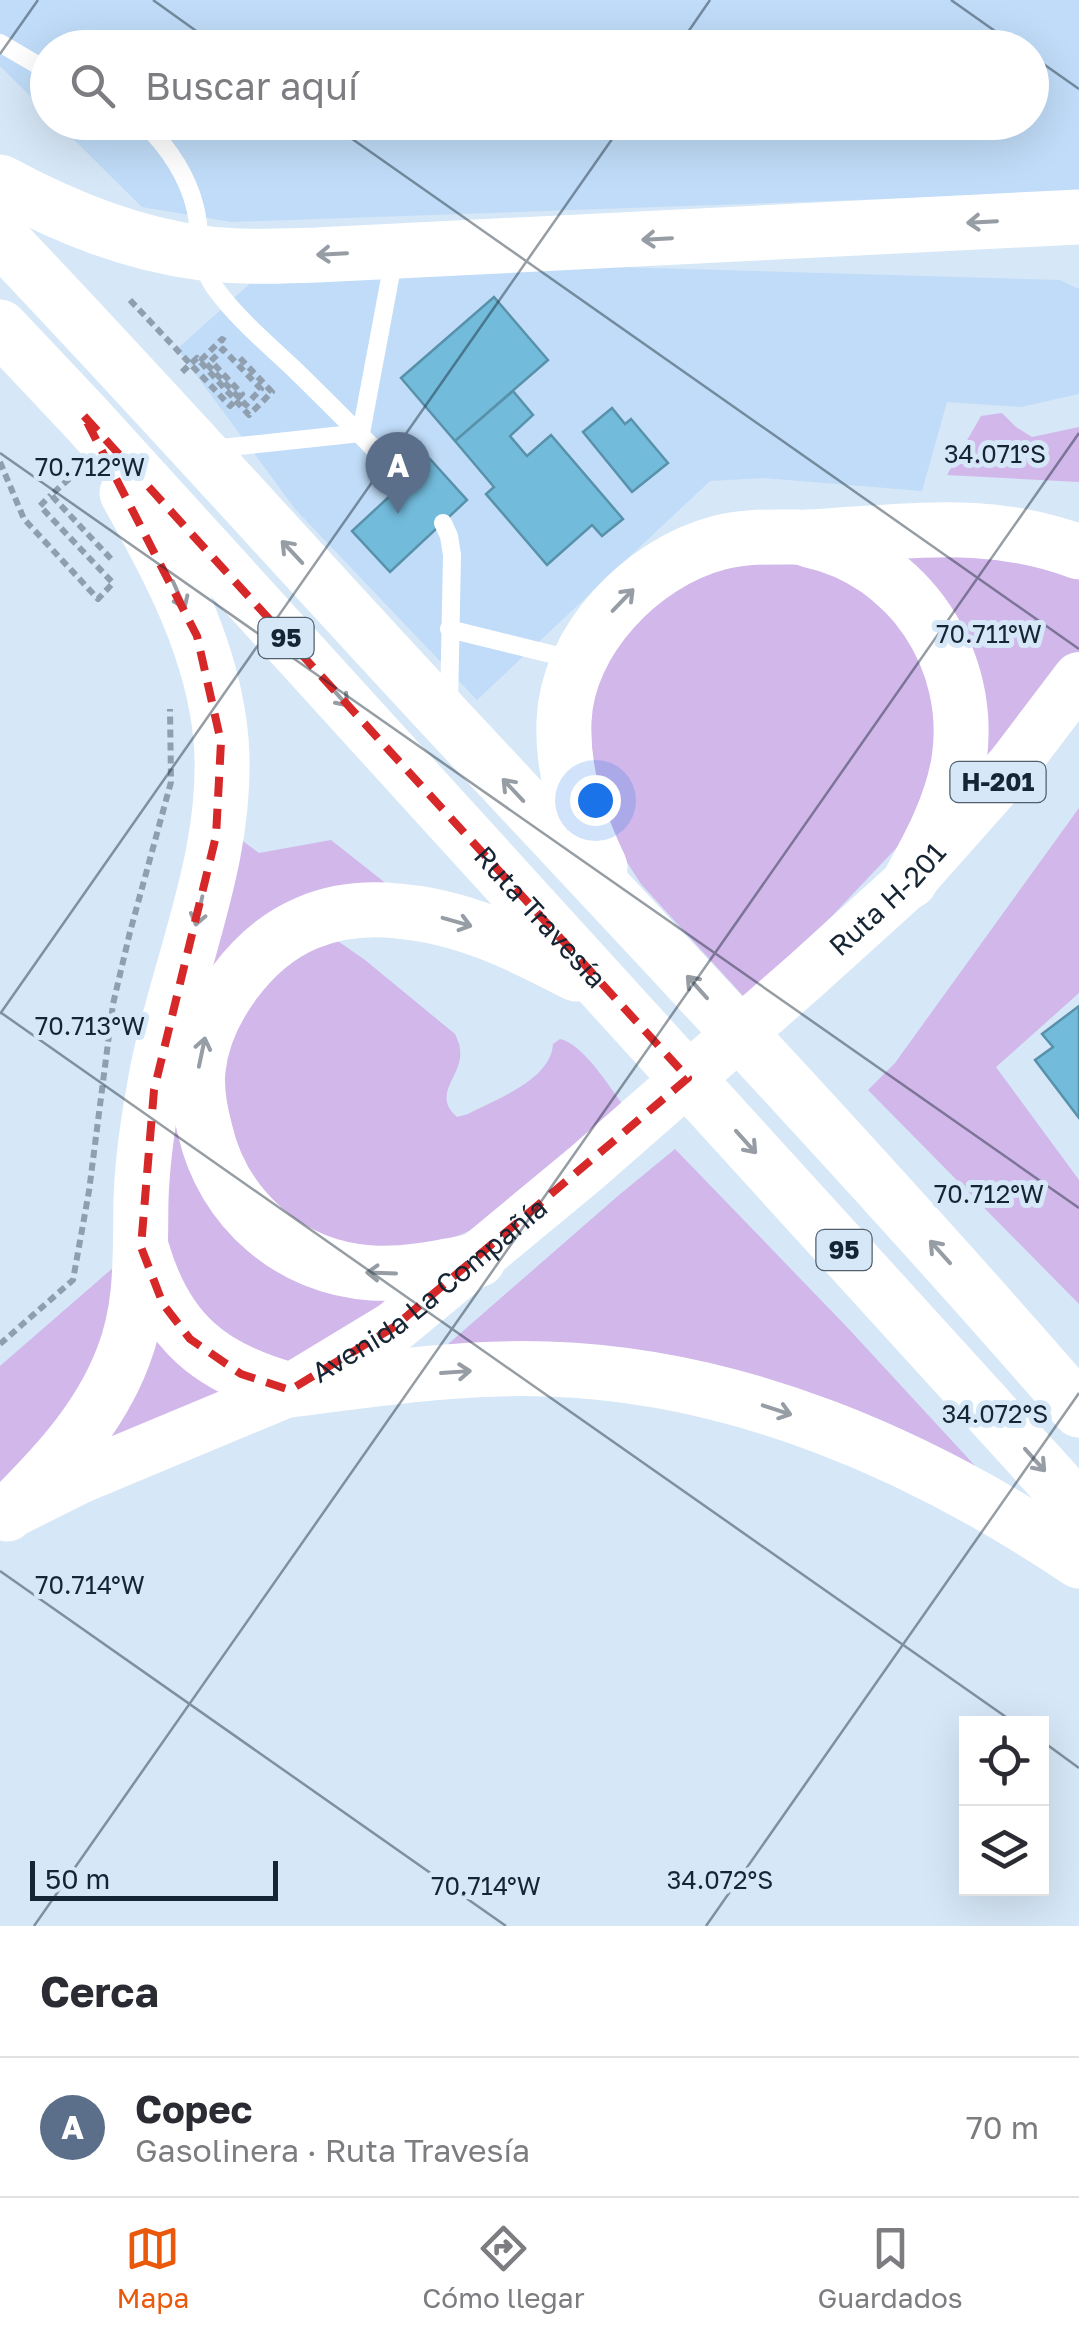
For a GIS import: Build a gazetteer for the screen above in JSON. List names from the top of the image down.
{
  "streets": {
    "highway": ["95", "Ruta Travesía"],
    "main road": ["H-201", "Ruta H-201", "Avenida La Compañía"]
  },
  "crossings": [
    ["Ruta H-201", "Avenida La Compañía"]
  ],
  "scale_bar": "50 m",
  "page": {
    "search": "Buscar aquí",
    "pins": "A",
    "scale": "50 m",
    "heading": "Cerca",
    "list": [
      {
        "mark": "A",
        "name": "Copec",
        "note": "Gasolinera · Ruta Travesía",
        "value": "70 m"
      }
    ],
    "nav": ["Mapa", "Cómo llegar", "Guardados"]
  },
  "coordinates": [
    "34.071°S",
    "70.712°W",
    "70.711°W",
    "70.713°W",
    "34.072°S",
    "70.714°W"
  ]
}
